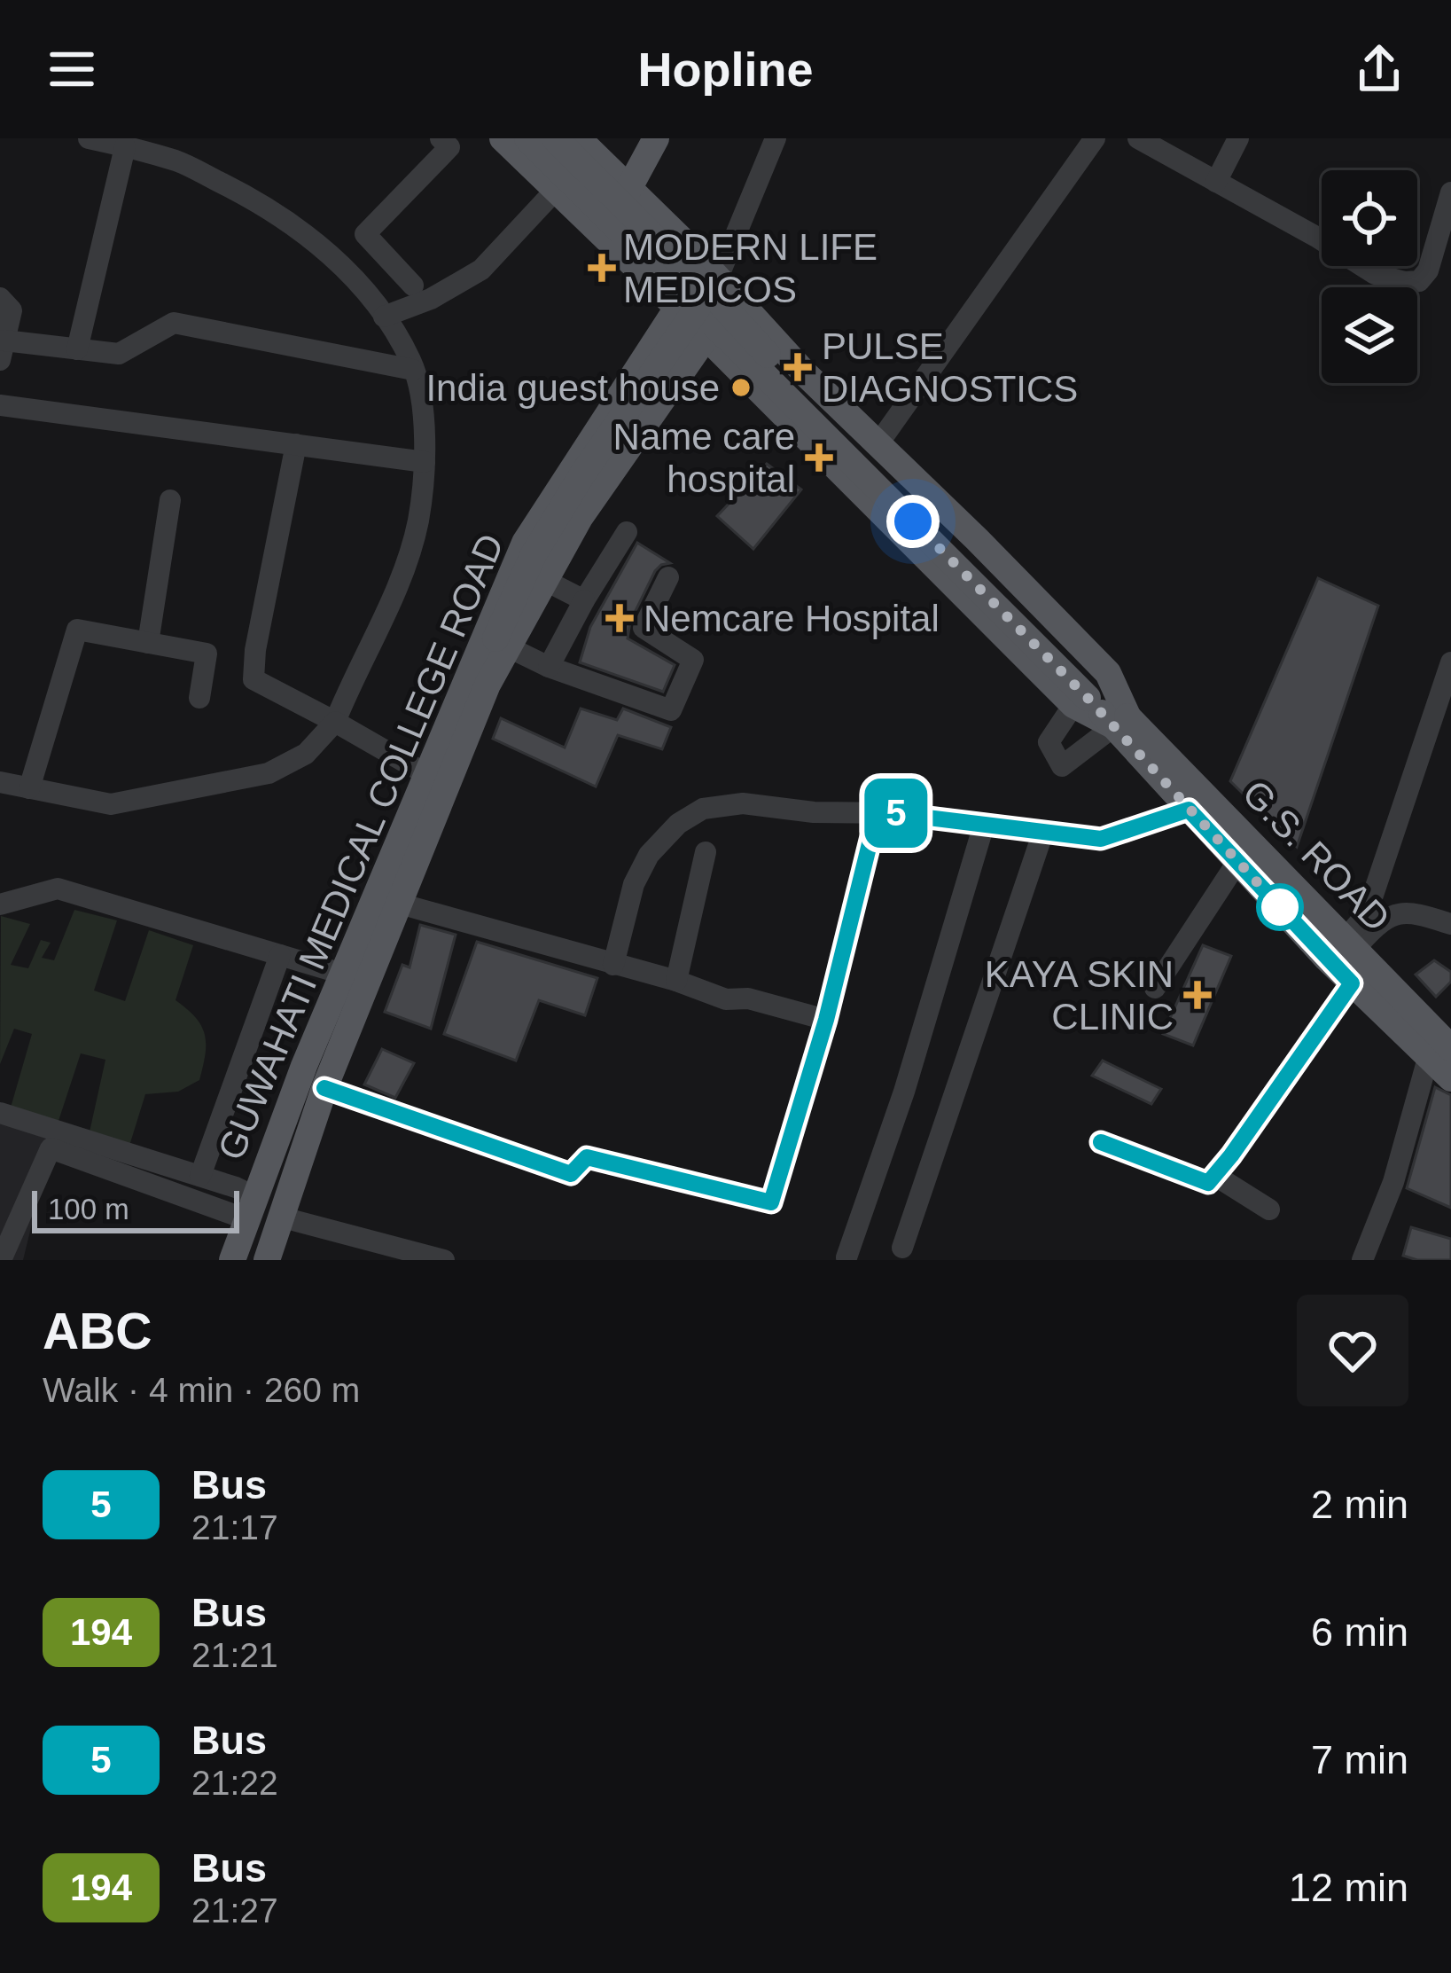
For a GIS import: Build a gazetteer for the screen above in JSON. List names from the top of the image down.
{
  "streets": {
    "main road": ["GUWAHATI MEDICAL COLLEGE ROAD", "G.S. ROAD"]
  },
  "places": {
    "health": [
      "MODERN LIFE MEDICOS",
      "PULSE DIAGNOSTICS",
      "Name care hospital",
      "Nemcare Hospital",
      "KAYA SKIN CLINIC"
    ],
    "other": ["India guest house"]
  },
  "lines": ["bus line 5"],
  "scale_bar": "100 m",
  "page": {
    "header": "Hopline",
    "on_map": "5",
    "scale": "100 m",
    "heading": ["ABC", "Walk · 4 min · 260 m"],
    "list": [
      {
        "mark": "5",
        "name": "Bus",
        "note": "21:17",
        "value": "2 min"
      },
      {
        "mark": "194",
        "name": "Bus",
        "note": "21:21",
        "value": "6 min"
      },
      {
        "mark": "5",
        "name": "Bus",
        "note": "21:22",
        "value": "7 min"
      },
      {
        "mark": "194",
        "name": "Bus",
        "note": "21:27",
        "value": "12 min"
      }
    ]
  }
}
